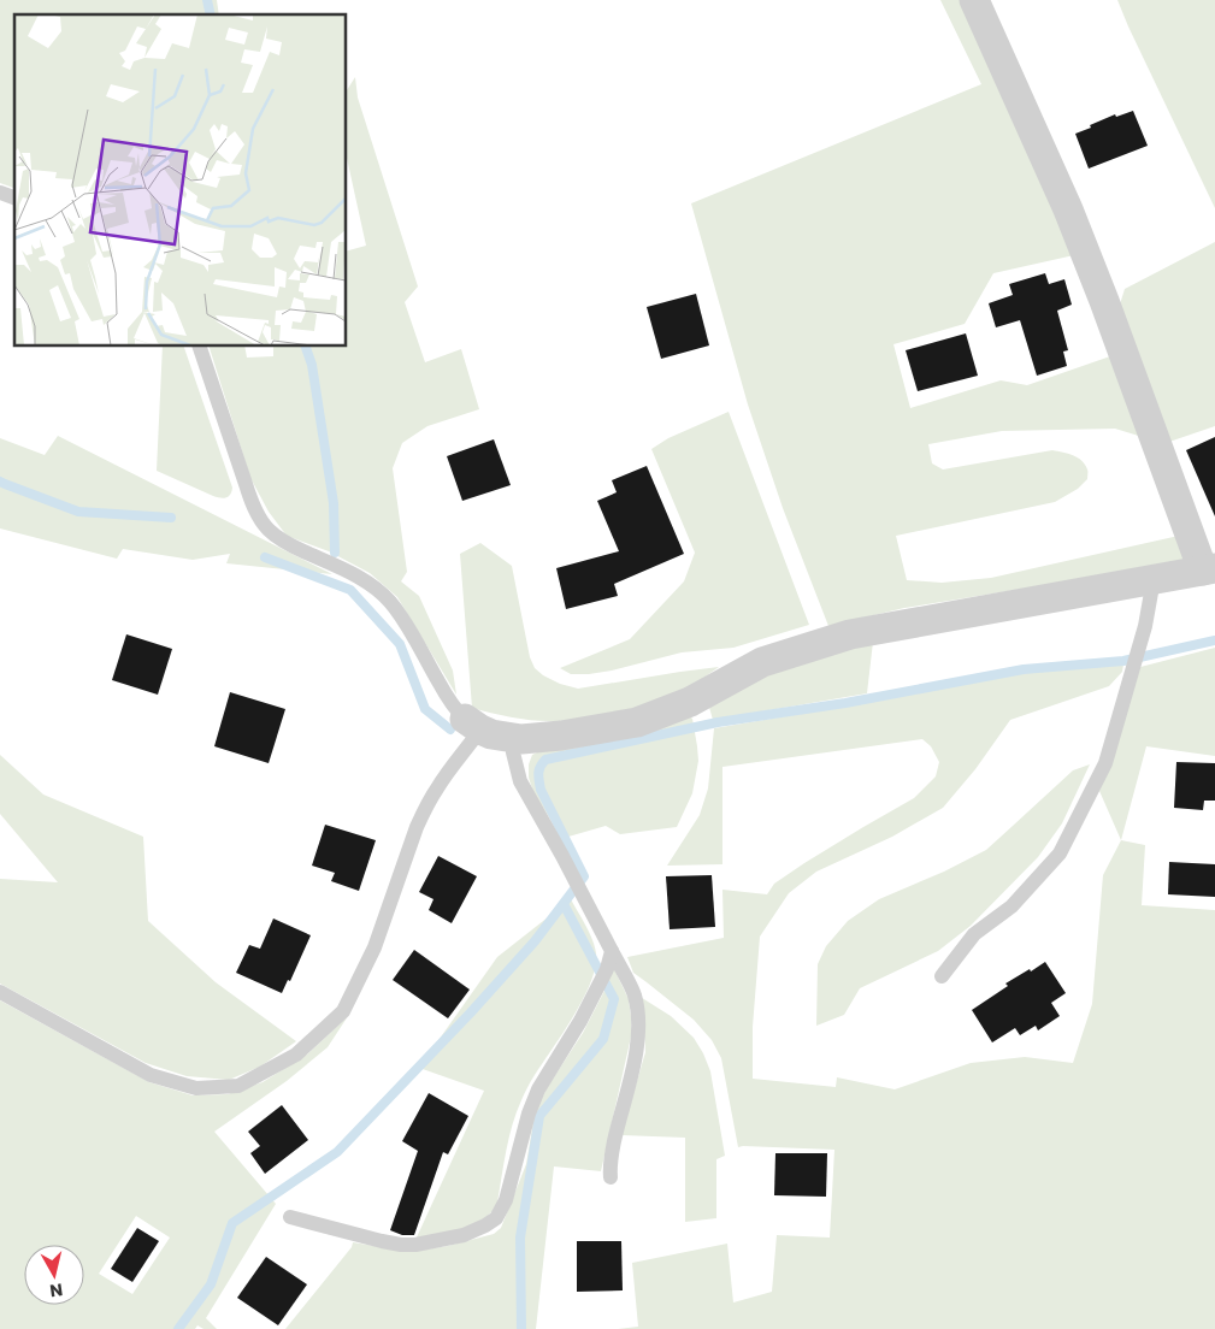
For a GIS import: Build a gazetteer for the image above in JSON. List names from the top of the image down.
{
  "north": "bottom"
}
